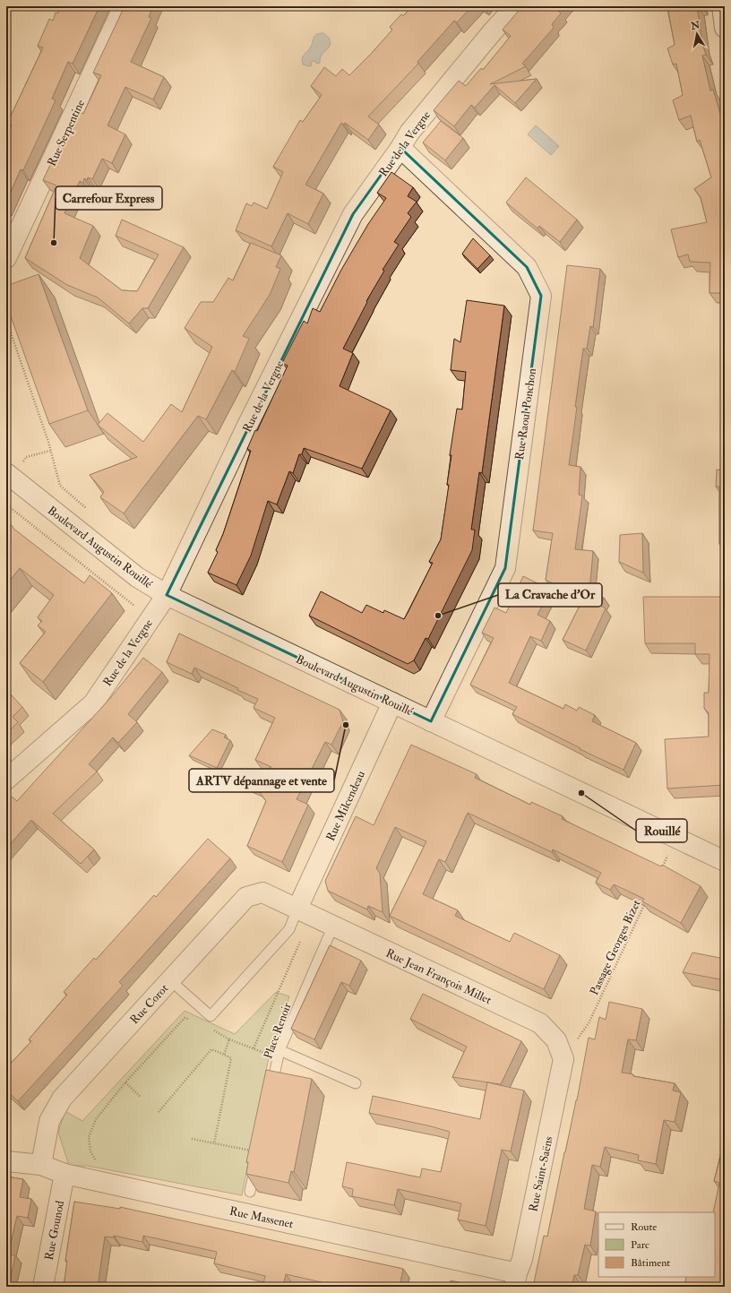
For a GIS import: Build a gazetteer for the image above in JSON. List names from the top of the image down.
{
  "streets": {
    "street": [
      "Rue Serpentine",
      "Rue de la Vergne",
      "Rue Raoul Ponchon",
      "Boulevard Augustin Rouillé",
      "Rue Milcendeau",
      "Rue Jean François Millet",
      "Rue Corot",
      "Rue Saint-Saëns",
      "Rue Massenet",
      "Rue Gounod"
    ],
    "lane": ["Place Renoir"],
    "path": ["Passage Georges Bizet"]
  },
  "crossings": [
    ["Rue de la Vergne", "Rue Raoul Ponchon"],
    ["Rue de la Vergne", "Boulevard Augustin Rouillé"],
    ["Rue Raoul Ponchon", "Boulevard Augustin Rouillé"],
    ["Boulevard Augustin Rouillé", "Rue Milcendeau"],
    ["Rue Milcendeau", "Rue Jean François Millet"],
    ["Rue Milcendeau", "Rue Corot"],
    ["Passage Georges Bizet", "Rue Jean François Millet"],
    ["Passage Georges Bizet", "Rue Saint-Saëns"],
    ["Rue Jean François Millet", "Rue Corot"],
    ["Rue Jean François Millet", "Place Renoir"],
    ["Rue Jean François Millet", "Rue Saint-Saëns"],
    ["Rue Corot", "Rue Massenet"],
    ["Rue Saint-Saëns", "Rue Massenet"],
    ["Rue Massenet", "Rue Gounod"]
  ],
  "places": [
    "Carrefour Express",
    "La Cravache d'Or",
    "ARTV dépannage et vente",
    "Rouillé"
  ],
  "legend": ["Route", "Parc", "Bâtiment"],
  "north": "top"
}
